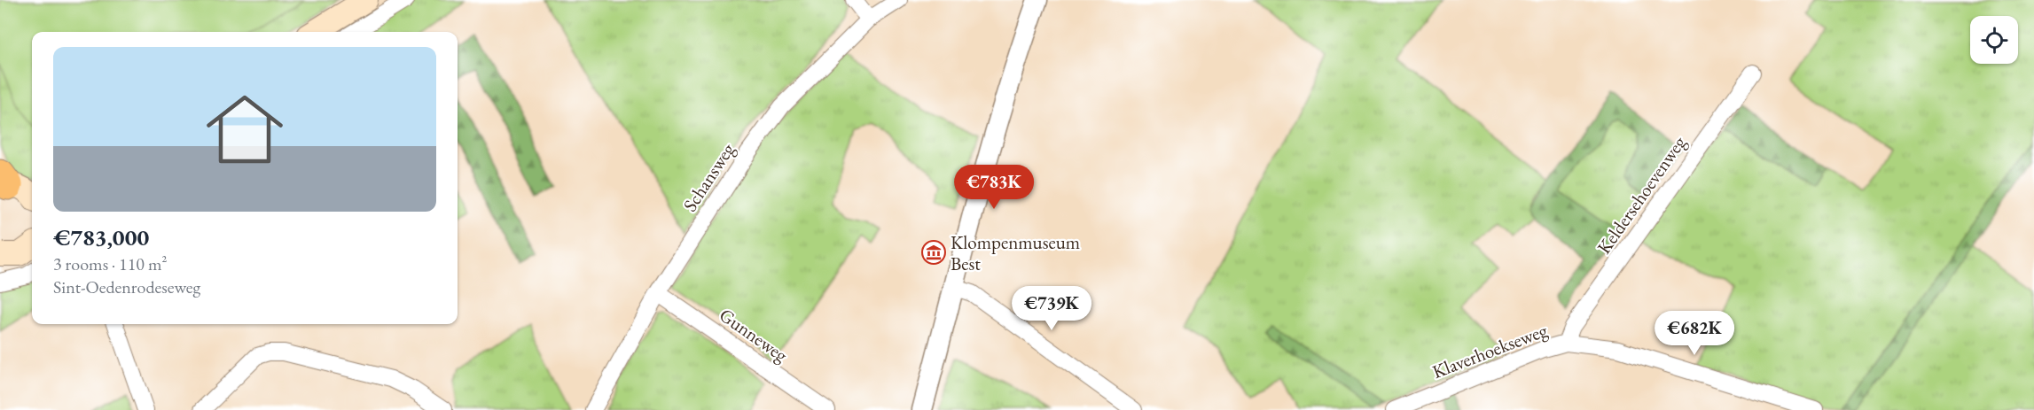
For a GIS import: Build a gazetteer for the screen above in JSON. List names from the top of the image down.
{
  "streets": {
    "street": [
      "Schansweg",
      "Keldersehoevenweg",
      "Gunneweg",
      "Klaverhoekseweg"
    ]
  },
  "crossings": [
    ["Schansweg", "Gunneweg"],
    ["Keldersehoevenweg", "Klaverhoekseweg"]
  ],
  "places": {
    "museum": ["Klompenmuseum Best"]
  },
  "page": {
    "list": [
      {
        "name": "€783,000",
        "note": "3 rooms · 110 m² · Sint-Oedenrodeseweg"
      }
    ],
    "price": ["€783K", "€739K", "€682K"]
  }
}
